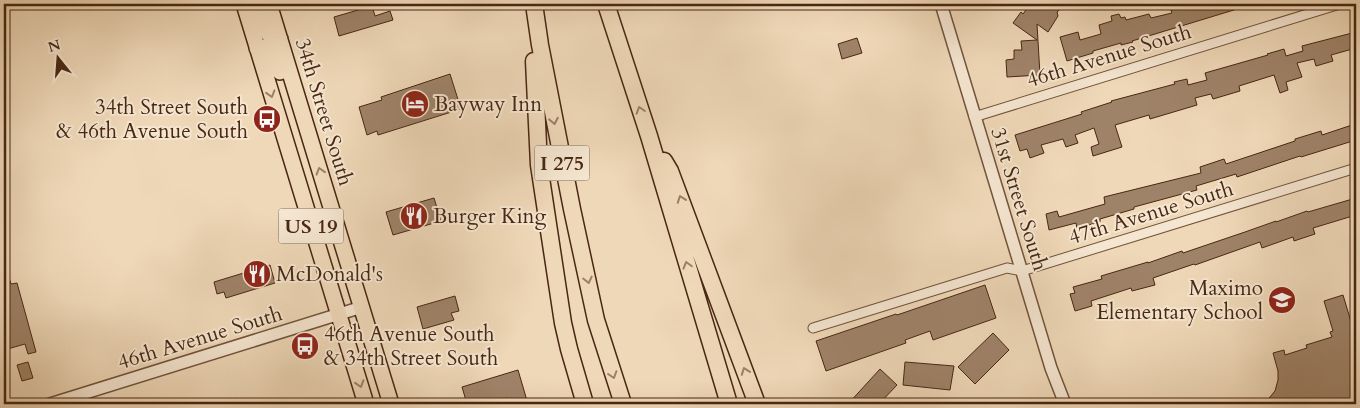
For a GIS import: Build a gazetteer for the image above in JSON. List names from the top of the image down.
{
  "streets": {
    "highway": ["34th Street South", "I 275", "US 19"],
    "street": ["46th Avenue South", "31st Street South", "47th Avenue South"]
  },
  "crossings": [
    ["46th Avenue South", "34th Street South"],
    ["46th Avenue South", "31st Street South"],
    ["46th Avenue South", "US 19"],
    ["31st Street South", "47th Avenue South"]
  ],
  "places": {
    "hotel": ["Bayway Inn"],
    "bus stop": ["34th Street South & 46th Avenue South", "46th Avenue South & 34th Street South"],
    "restaurant": ["Burger King", "McDonald's"],
    "school or university": ["Maximo Elementary School"]
  },
  "north": "top"
}
